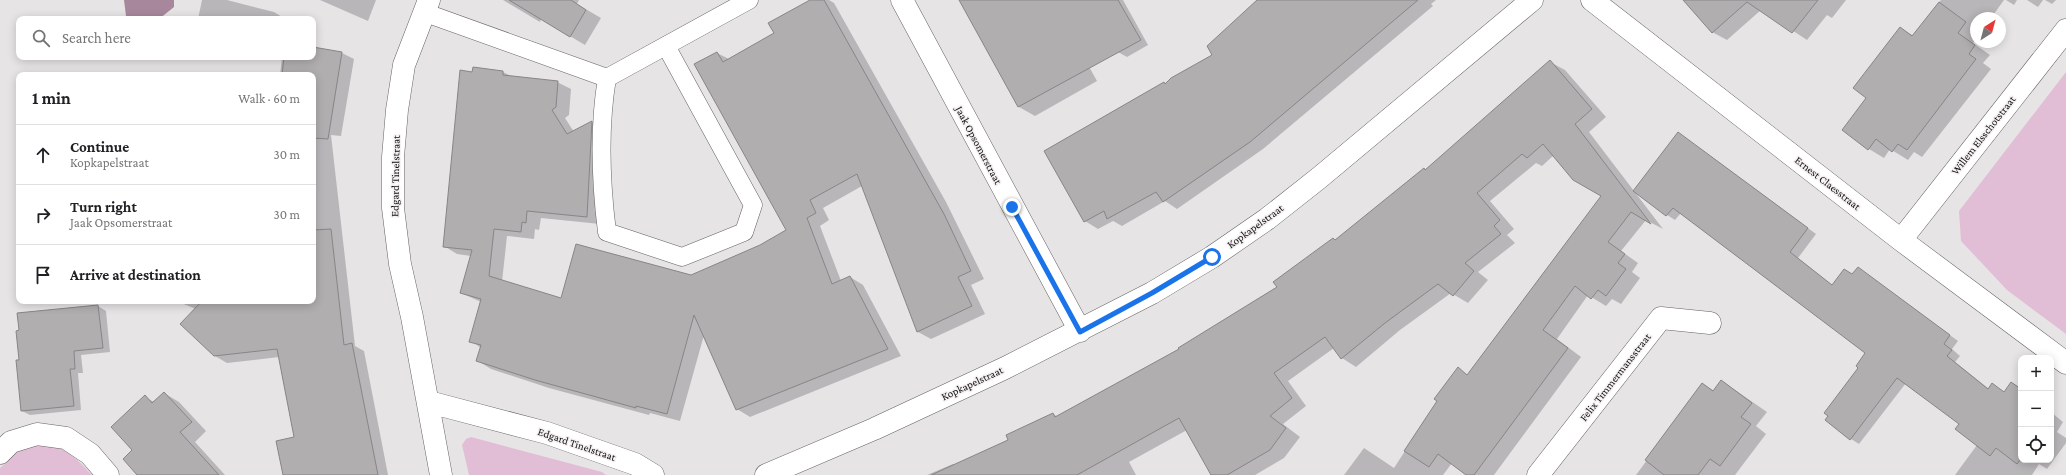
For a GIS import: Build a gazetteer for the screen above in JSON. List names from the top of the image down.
{
  "streets": {
    "street": [
      "Willem Elsschotstraat",
      "Jaak Opsomerstraat",
      "Edgard Tinelstraat",
      "Ernest Claesstraat",
      "Kopkapelstraat",
      "Felix Timmermansstraat"
    ]
  },
  "crossings": [
    ["Willem Elsschotstraat", "Ernest Claesstraat"],
    ["Jaak Opsomerstraat", "Kopkapelstraat"]
  ],
  "north": "top right",
  "page": {
    "search": "Search here",
    "heading": ["1 min", "Walk · 60 m"],
    "list": [
      ["Continue", "Kopkapelstraat", "30 m"],
      ["Turn right", "Jaak Opsomerstraat", "30 m"],
      "Arrive at destination"
    ],
    "map_buttons": ["+", "−"]
  }
}
